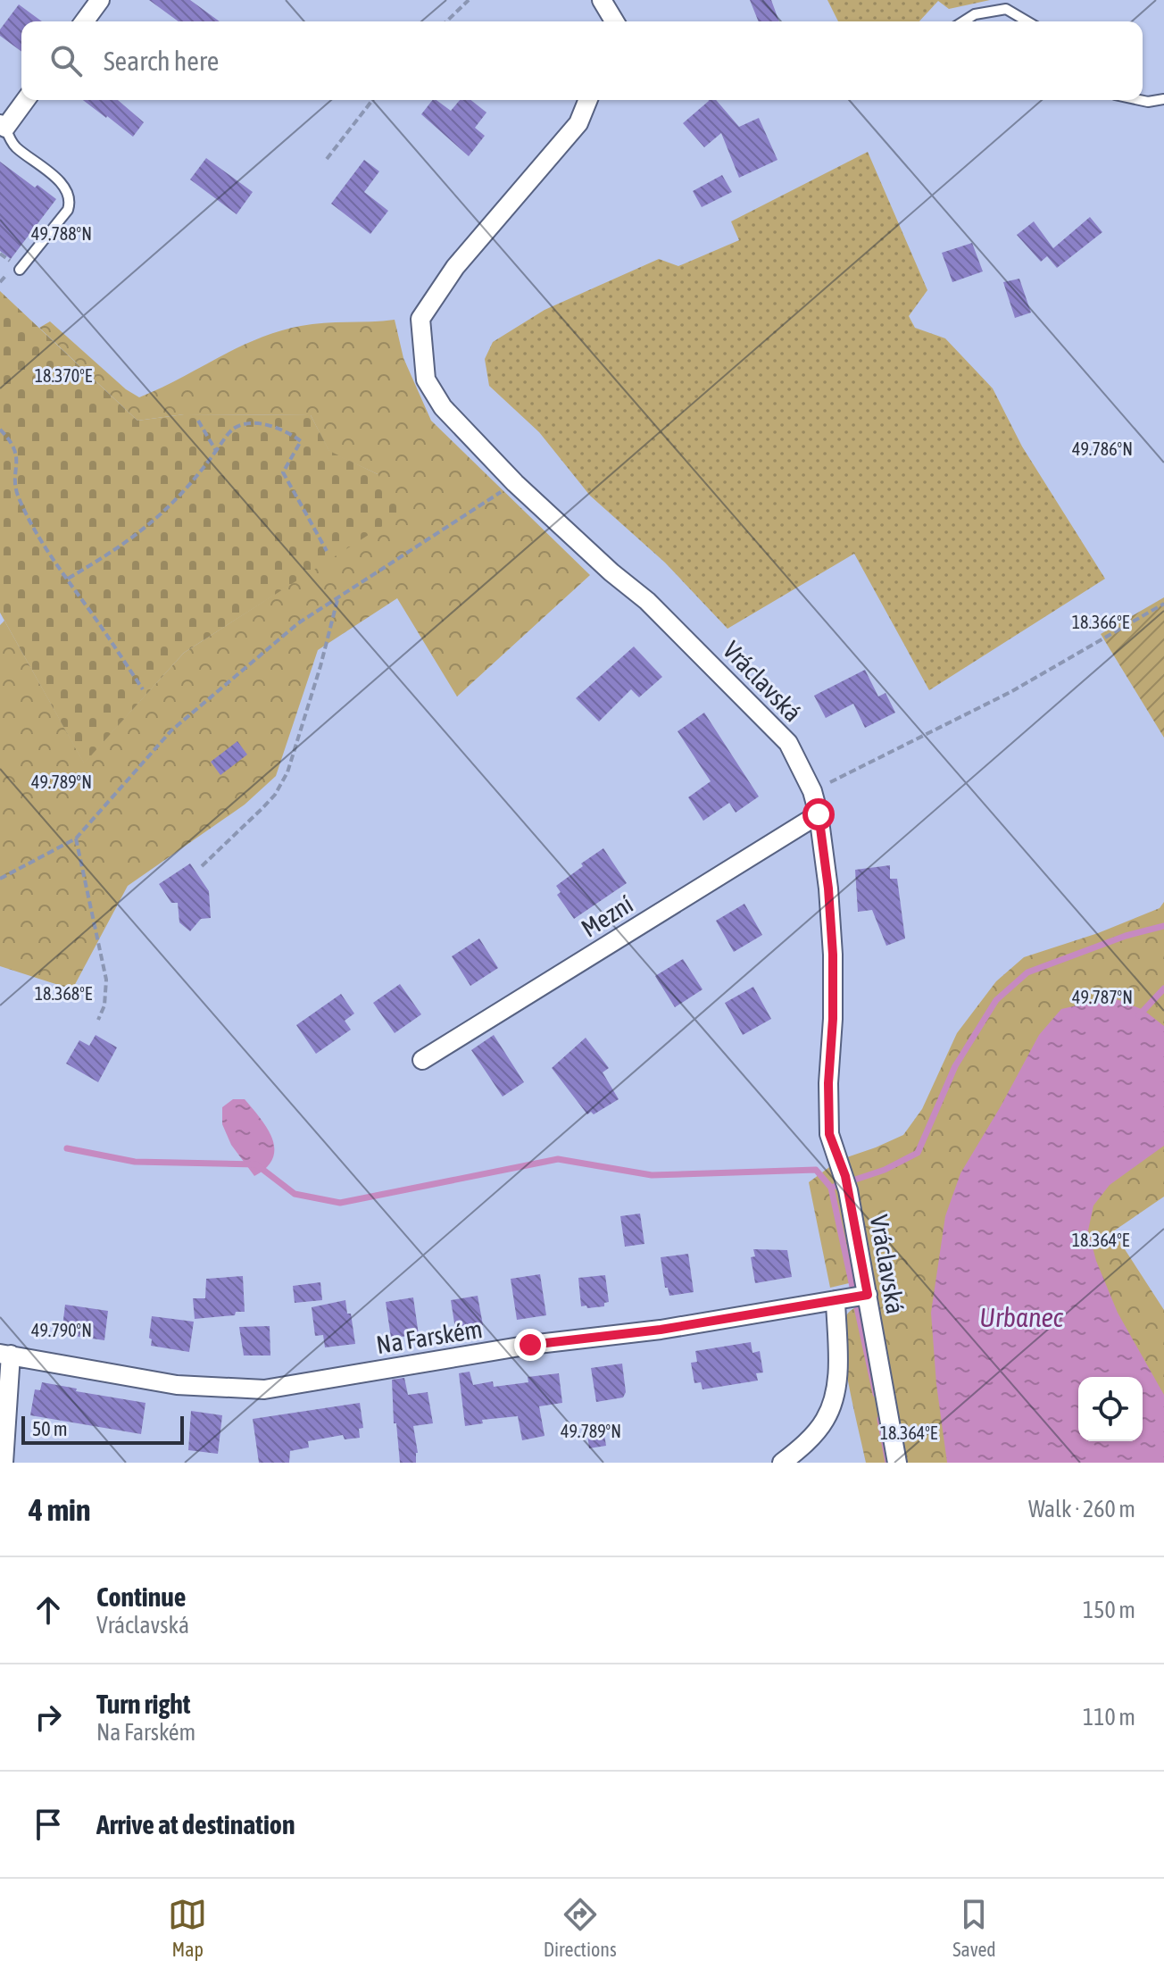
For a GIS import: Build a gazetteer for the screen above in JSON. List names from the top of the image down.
{
  "streets": {
    "street": ["Vráclavská", "Mezní", "Na Farském"]
  },
  "crossings": [
    ["Vráclavská", "Mezní"],
    ["Vráclavská", "Na Farském"]
  ],
  "water": ["Urbanec"],
  "scale_bar": "50 m",
  "page": {
    "search": "Search here",
    "scale": "50 m",
    "heading": ["4 min", "Walk · 260 m"],
    "list": [
      ["Continue", "Vráclavská", "150 m"],
      ["Turn right", "Na Farském", "110 m"],
      "Arrive at destination"
    ],
    "nav": ["Map", "Directions", "Saved"]
  },
  "coordinates": [
    "49.788°N",
    "18.370°E",
    "49.786°N",
    "18.366°E",
    "49.789°N",
    "18.368°E",
    "49.787°N",
    "18.364°E",
    "49.790°N"
  ]
}
